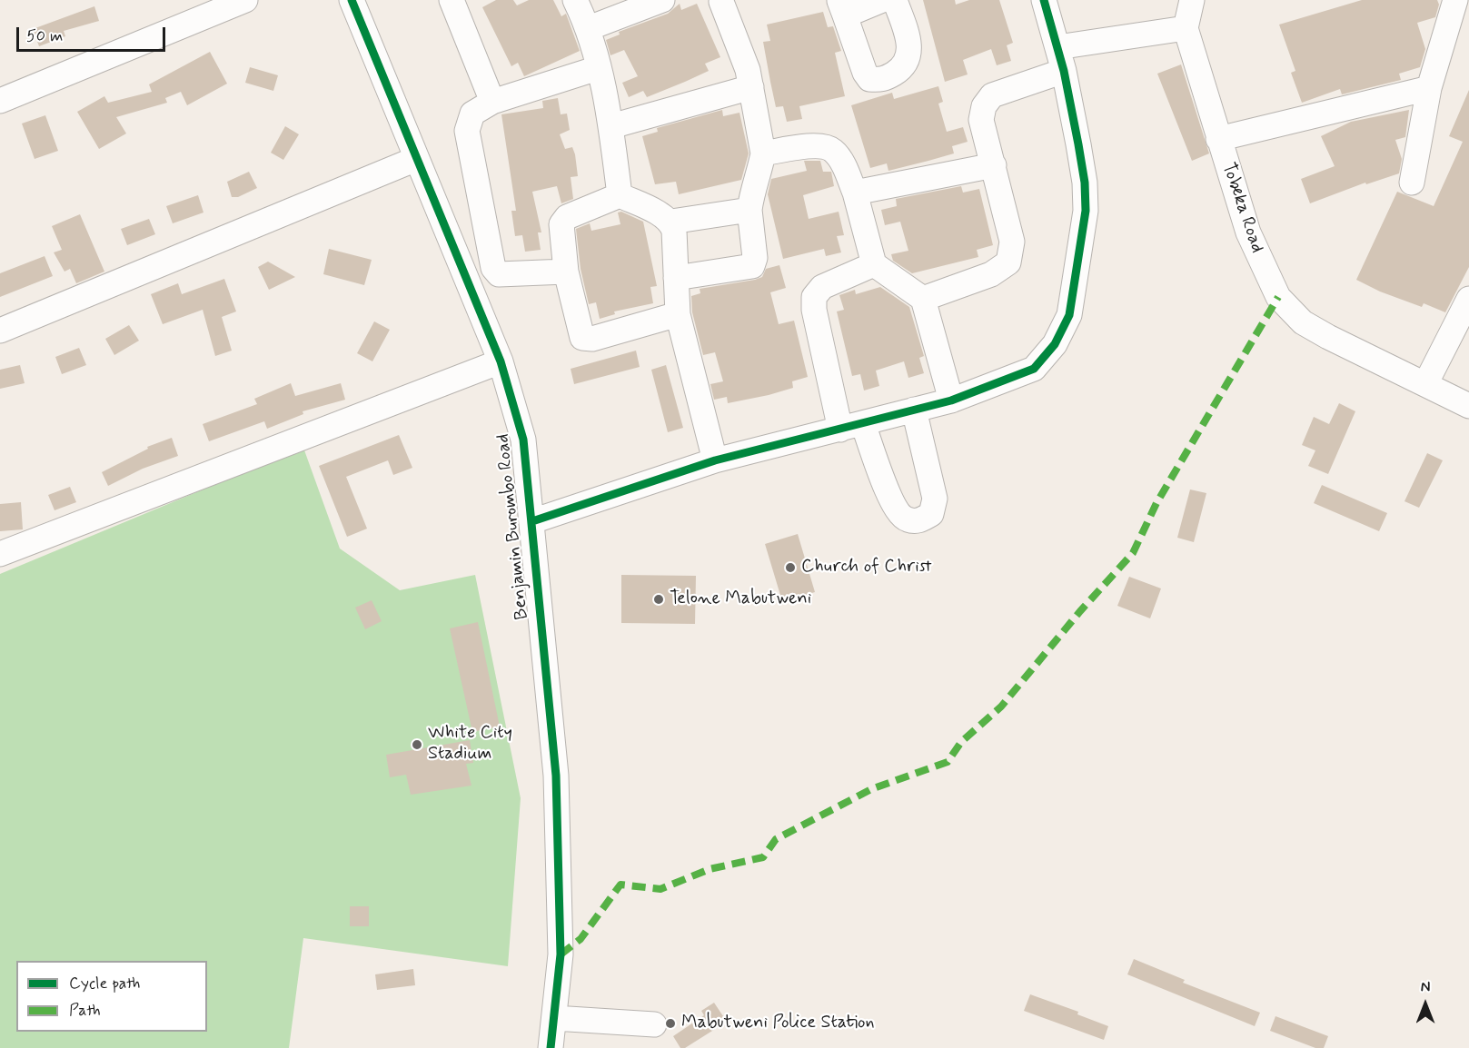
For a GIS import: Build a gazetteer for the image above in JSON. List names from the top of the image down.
{
  "streets": {
    "street": ["Tobeka Road", "Benjamin Burombo Road"]
  },
  "places": [
    "Church of Christ",
    "Telone Mabutweni",
    "White City Stadium",
    "Mabutweni Police Station"
  ],
  "legend": ["Cycle path", "Path"],
  "scale_bar": "50 m",
  "north": "top"
}
